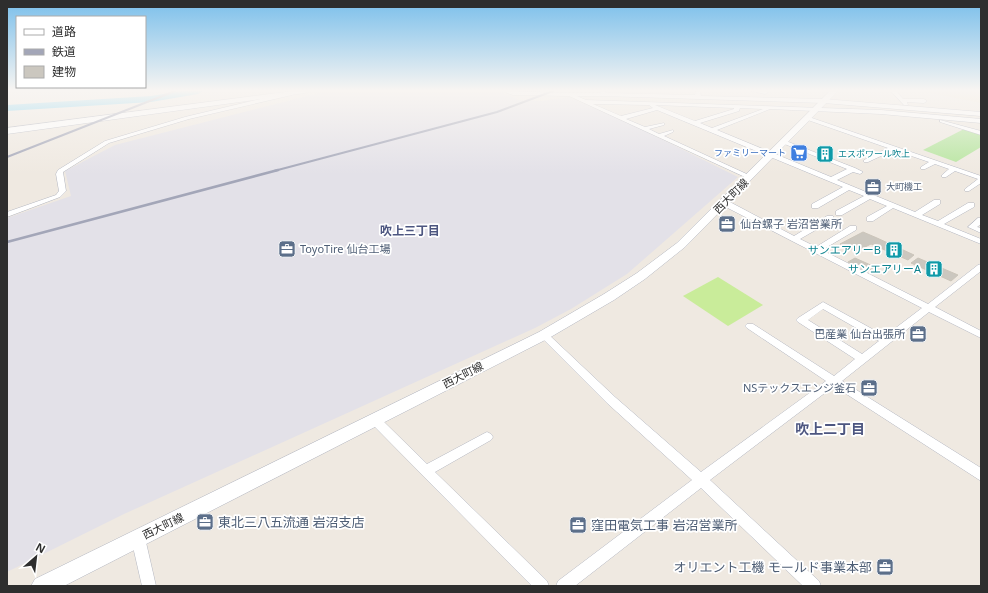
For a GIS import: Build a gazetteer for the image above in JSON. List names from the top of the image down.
{
  "streets": {
    "street": ["西大町線"]
  },
  "districts": ["吹上三丁目", "吹上二丁目"],
  "places": {
    "supermarket": ["ファミリーマート"],
    "building": ["エスポワール吹上", "サンエアリーB", "サンエアリーA"],
    "office": [
      "大町機工",
      "仙台螺子 岩沼営業所",
      "ToyoTire 仙台工場",
      "巴産業 仙台出張所",
      "NSテックスエンジ釜石",
      "東北三八五流通 岩沼支店",
      "窪田電気工事 岩沼営業所",
      "オリエント工機 モールド事業本部"
    ]
  },
  "legend": ["道路", "鉄道", "建物"],
  "north": "top right"
}
